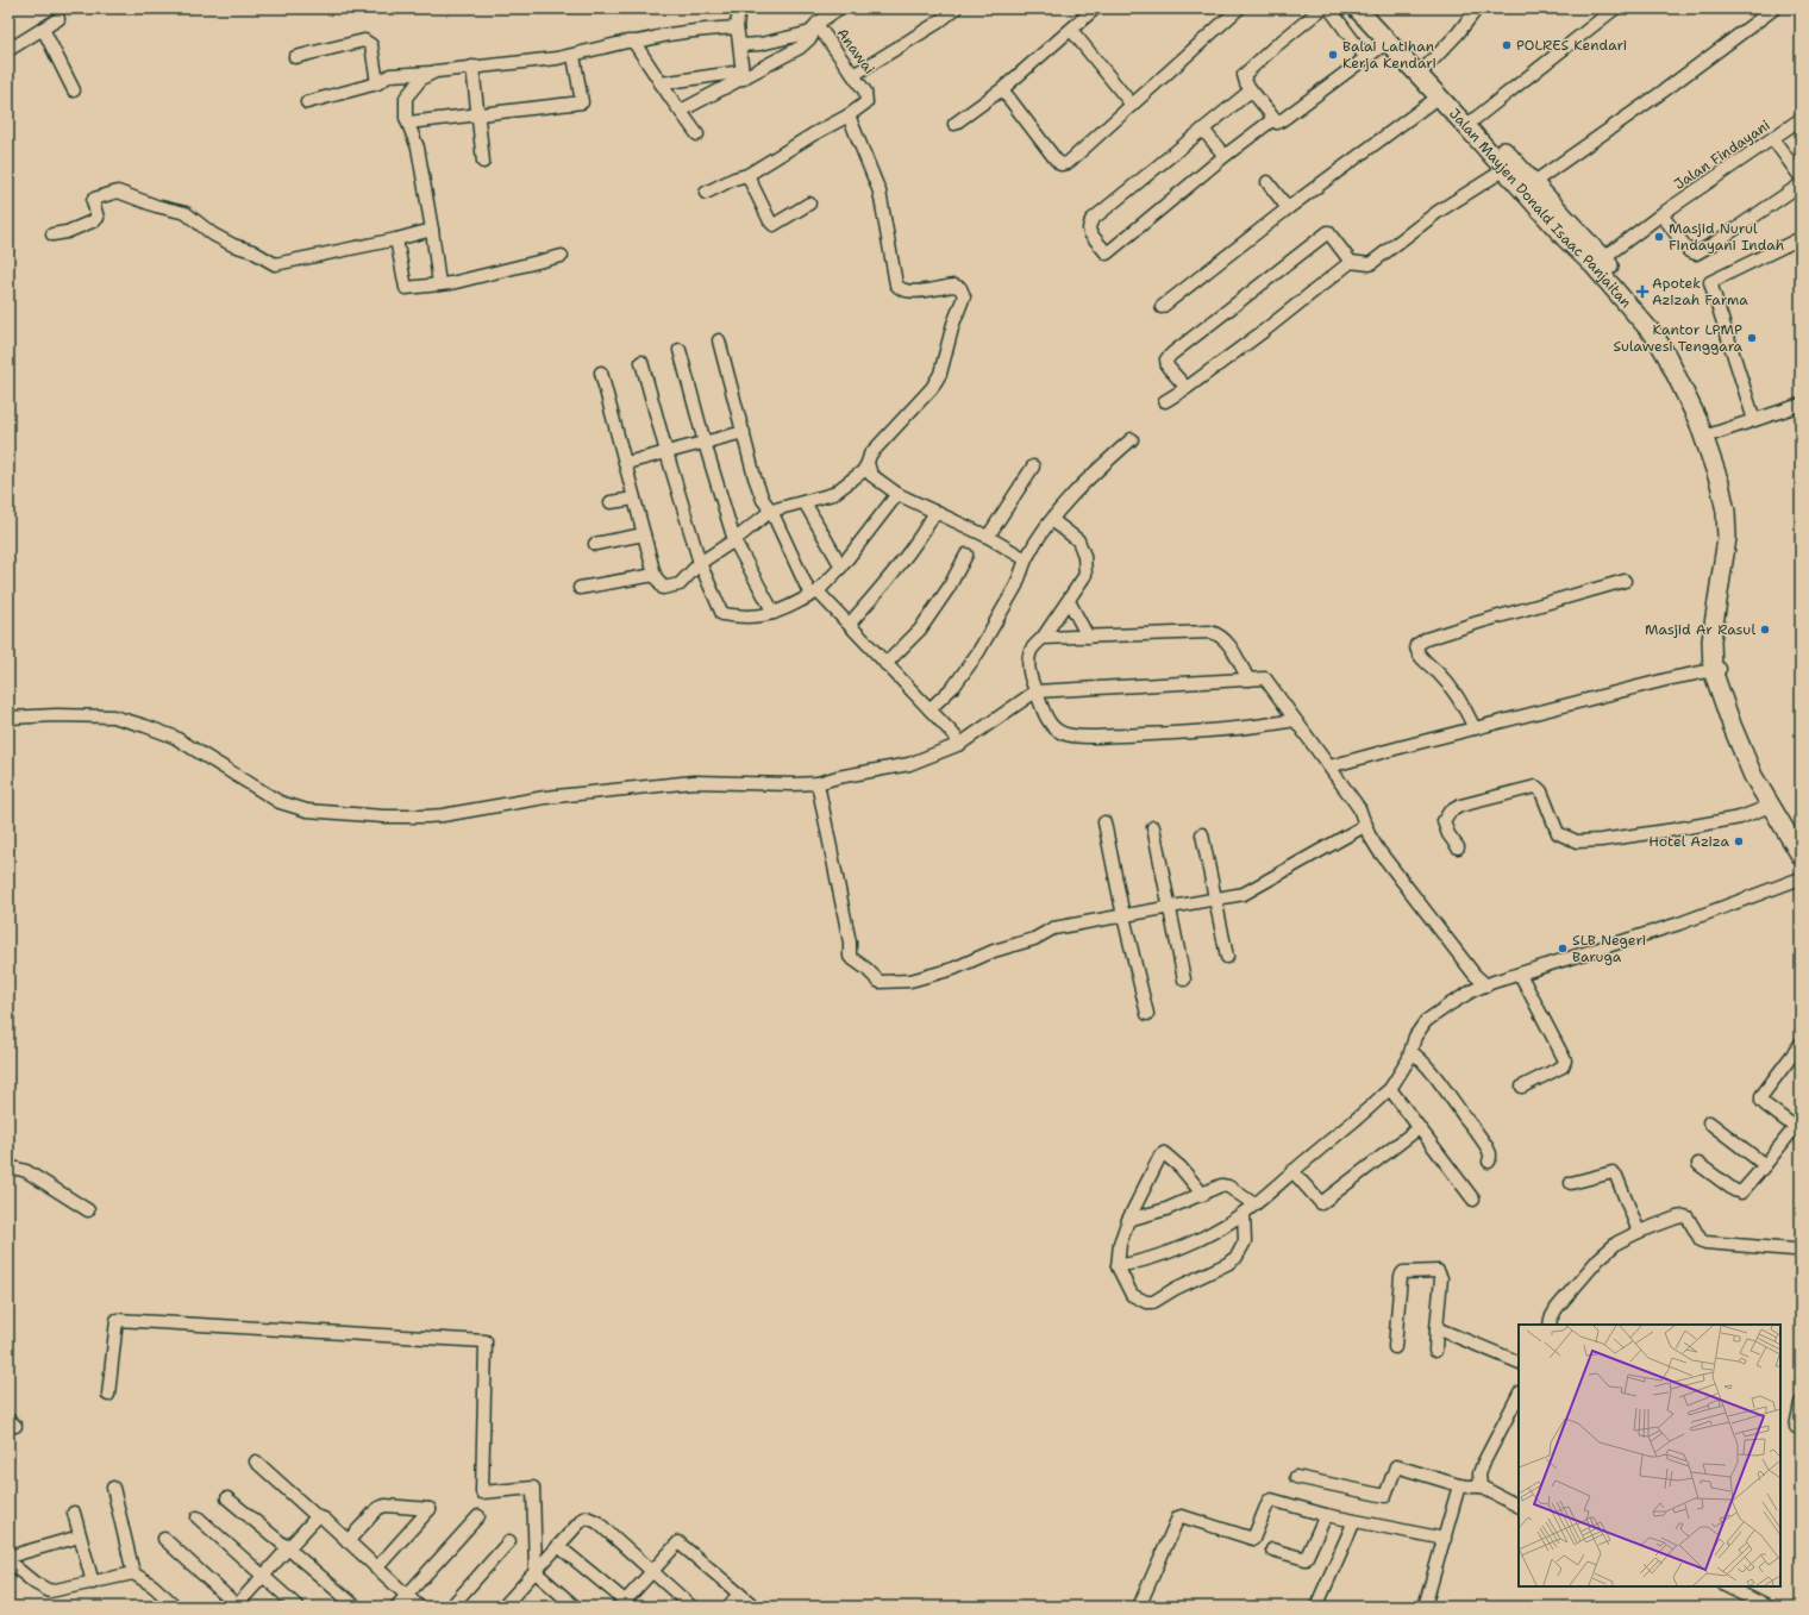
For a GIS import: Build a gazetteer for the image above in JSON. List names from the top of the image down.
{
  "streets": {
    "highway": ["Jalan Mayjen Donald Isaac Panjaitan"],
    "street": ["Anawai", "Jalan Findayani"]
  },
  "crossings": [
    ["Jalan Findayani", "Jalan Mayjen Donald Isaac Panjaitan"]
  ],
  "places": {
    "other": [
      "POLRES Kendari",
      "Balai Latihan Kerja Kendari",
      "Masjid Nurul Findayani Indah",
      "Kantor LPMP Sulawesi Tenggara",
      "Masjid Ar Rasul",
      "Hotel Aziza",
      "SLB Negeri Baruga"
    ],
    "health": ["Apotek Azizah Farma"]
  }
}
